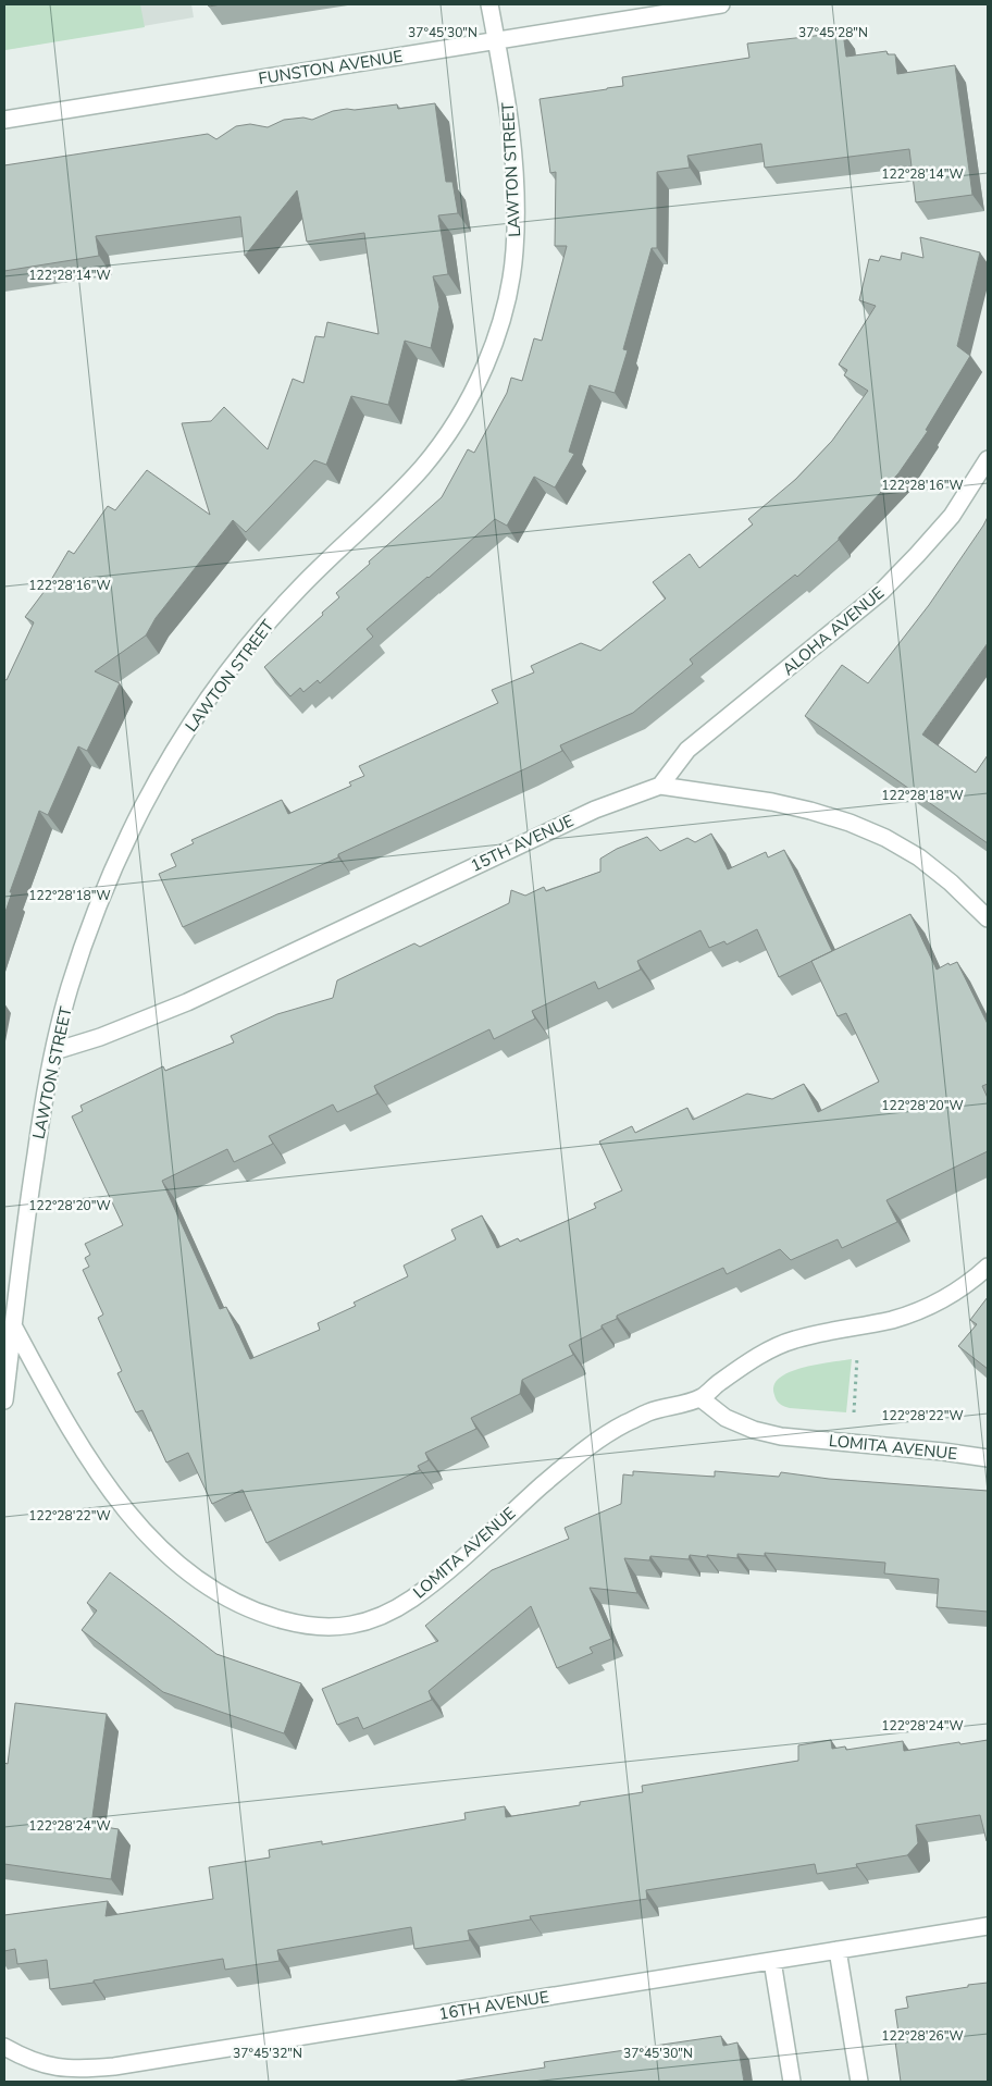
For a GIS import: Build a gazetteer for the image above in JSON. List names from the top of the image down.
{
  "streets": {
    "street": [
      "FUNSTON AVENUE",
      "LAWTON STREET",
      "ALOHA AVENUE",
      "15TH AVENUE",
      "LOMITA AVENUE",
      "16TH AVENUE"
    ]
  },
  "crossings": [
    ["FUNSTON AVENUE", "LAWTON STREET"],
    ["LAWTON STREET", "15TH AVENUE"],
    ["LAWTON STREET", "LOMITA AVENUE"],
    ["ALOHA AVENUE", "15TH AVENUE"]
  ],
  "coordinates": [
    "37°45'30\"N",
    "37°45'28\"N",
    "122°28'14\"W",
    "122°28'16\"W",
    "122°28'18\"W",
    "122°28'20\"W",
    "122°28'22\"W",
    "122°28'24\"W",
    "122°28'26\"W",
    "37°45'32\"N"
  ]
}
